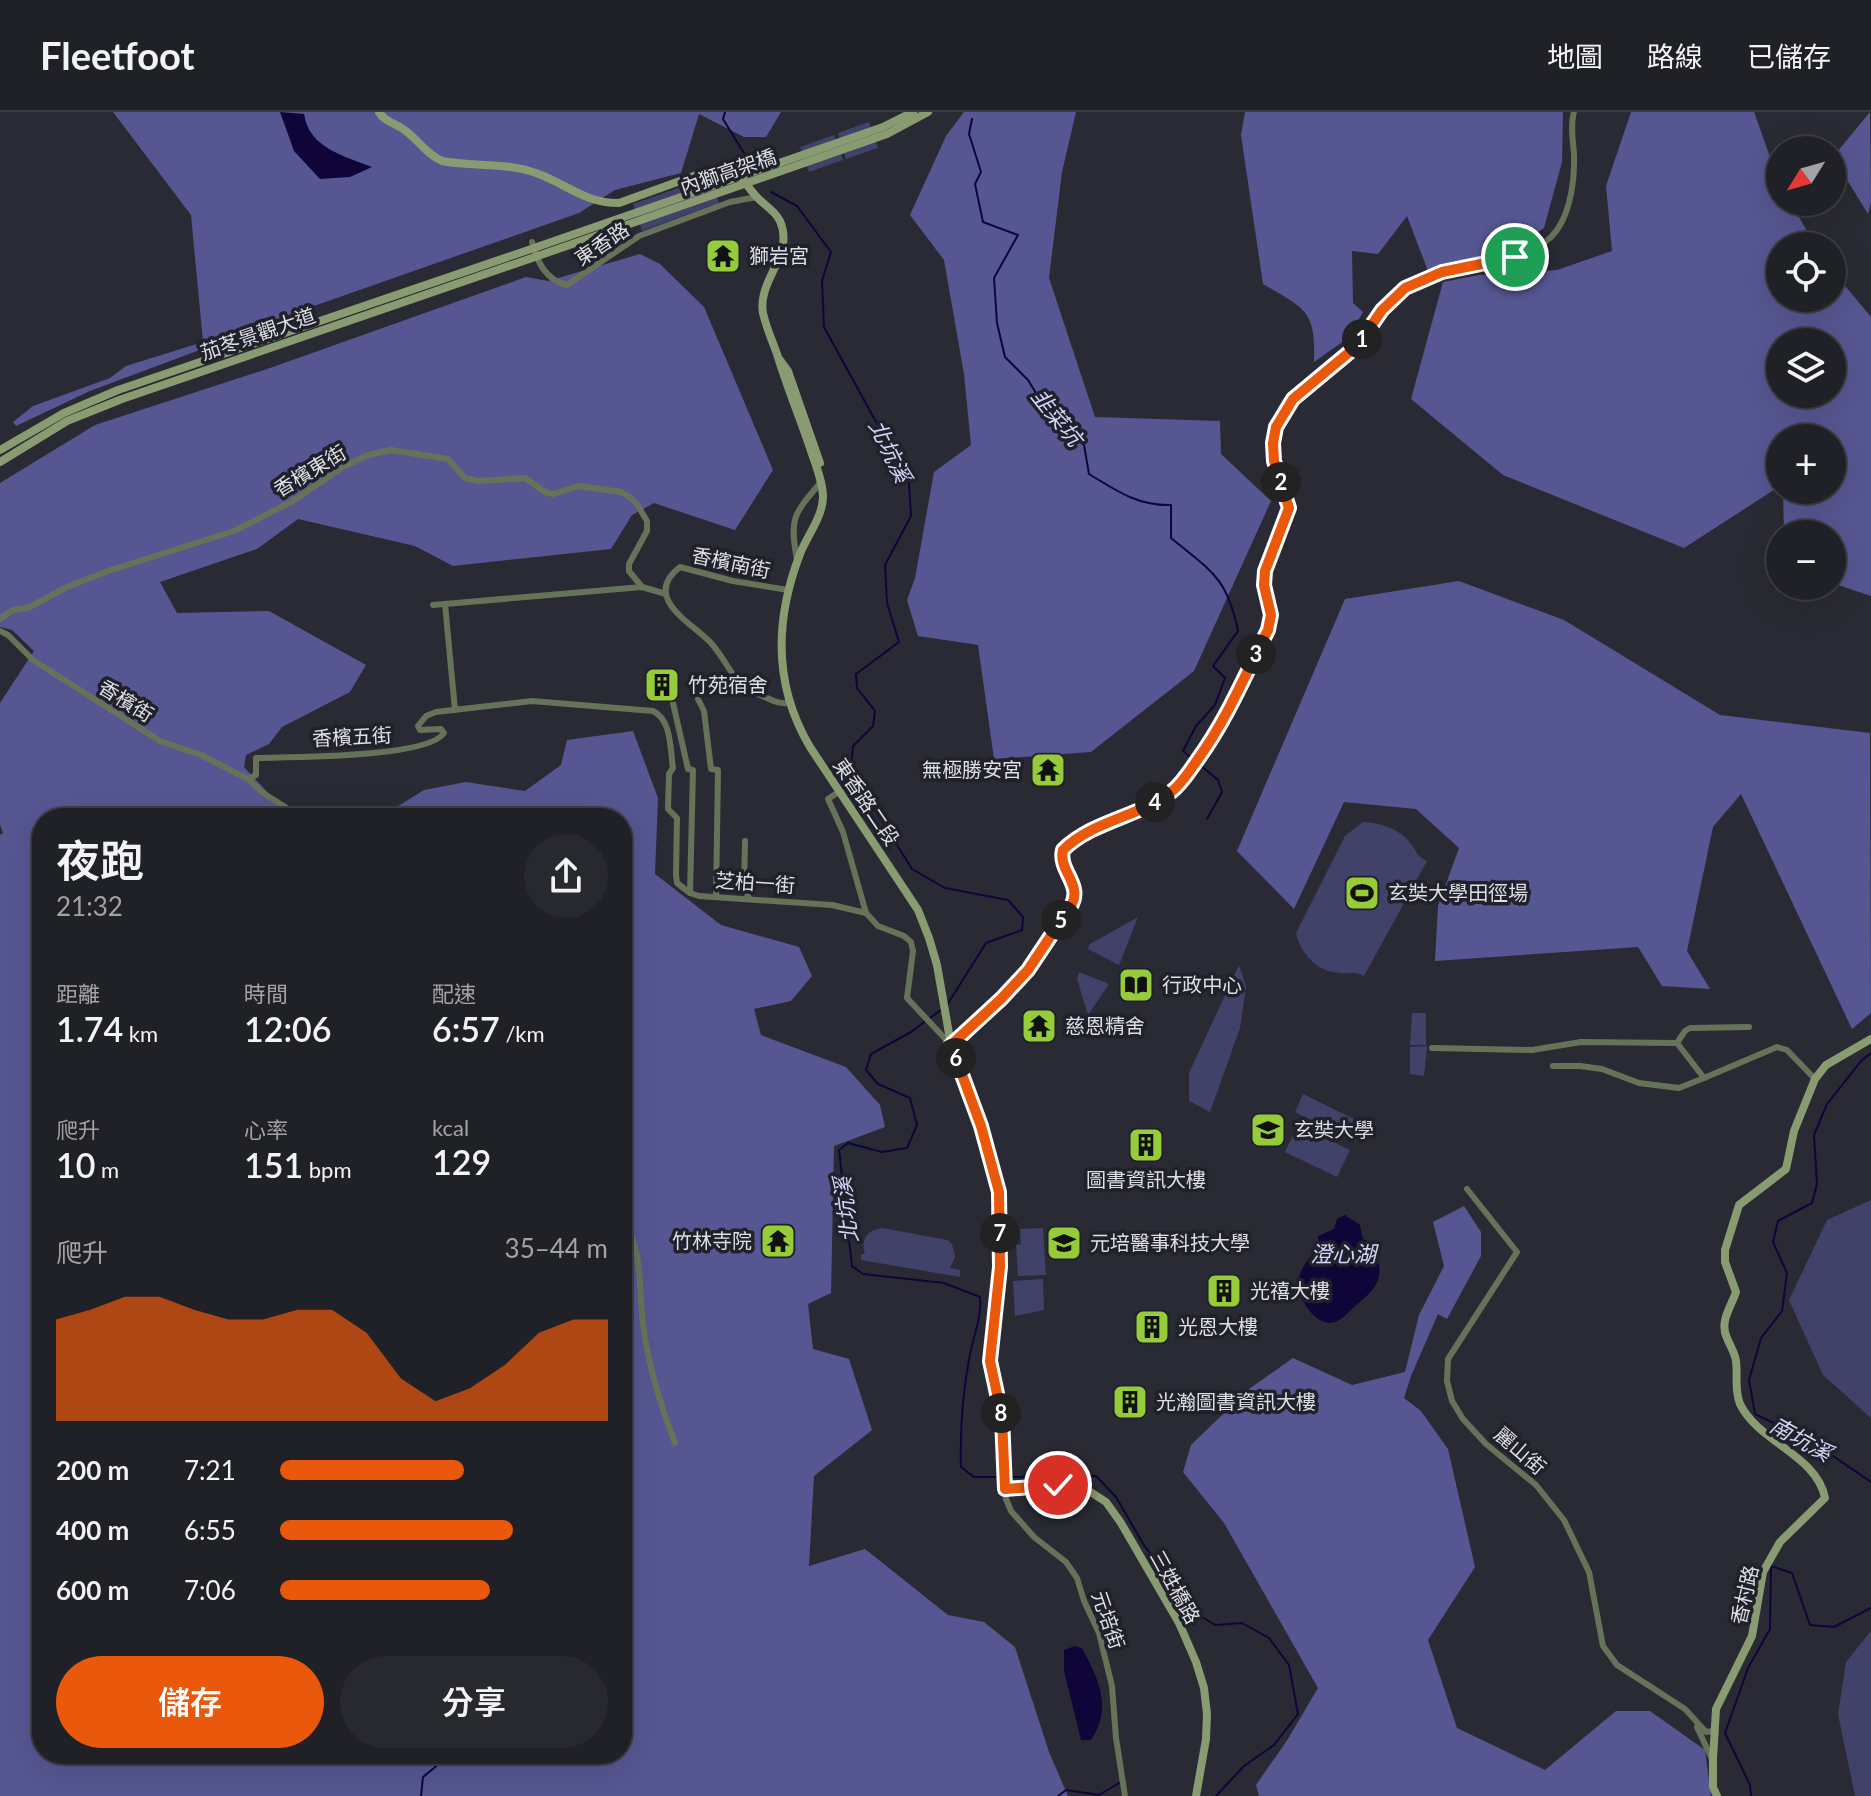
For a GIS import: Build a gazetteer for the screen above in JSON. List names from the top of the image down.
{
  "streets": {
    "street": [
      "內獅高架橋",
      "東香路",
      "茄苳景觀大道",
      "香檳東街",
      "香檳南街",
      "香檳街",
      "香檳五街",
      "東香路二段",
      "芝柏一街",
      "麗山街",
      "三姓橋路",
      "香村路",
      "元培街"
    ]
  },
  "crossings": [
    ["內獅高架橋", "東香路"],
    ["內獅高架橋", "茄苳景觀大道"],
    ["東香路", "茄苳景觀大道"],
    ["香檳南街", "東香路二段"],
    ["香檳街", "香檳五街"],
    ["香檳五街", "芝柏一街"],
    ["麗山街", "香村路"],
    ["三姓橋路", "元培街"]
  ],
  "water": [
    "韭菜坑",
    "北坑溪",
    "澄心湖",
    "南坑溪"
  ],
  "places": {
    "temple": [
      "獅岩宮",
      "無極勝安宮",
      "慈恩精舍",
      "竹林寺院"
    ],
    "building": [
      "竹苑宿舍",
      "圖書資訊大樓",
      "光禧大樓",
      "光恩大樓",
      "光瀚圖書資訊大樓"
    ],
    "sports": ["玄奘大學田徑場"],
    "library": ["行政中心"],
    "school or university": ["玄奘大學", "元培醫事科技大學"]
  },
  "north": "bottom left",
  "page": {
    "header": "Fleetfoot",
    "nav": ["地圖", "路線", "已儲存"],
    "map_buttons": ["+", "−"],
    "pins": [
      "1",
      "2",
      "3",
      "4",
      "5",
      "6",
      "7",
      "8"
    ],
    "heading": ["夜跑", "21:32"],
    "stats": [
      ["距離", "1.74 km"],
      ["時間", "12:06"],
      ["配速", "6:57 /km"],
      ["爬升", "10 m"],
      ["心率", "151 bpm"],
      ["kcal", "129"]
    ],
    "chart": ["爬升", "35–44 m"],
    "list": [
      {
        "name": "200 m",
        "note": "7:21"
      },
      {
        "name": "400 m",
        "note": "6:55"
      },
      {
        "name": "600 m",
        "note": "7:06"
      }
    ],
    "buttons": ["儲存", "分享"]
  }
}
